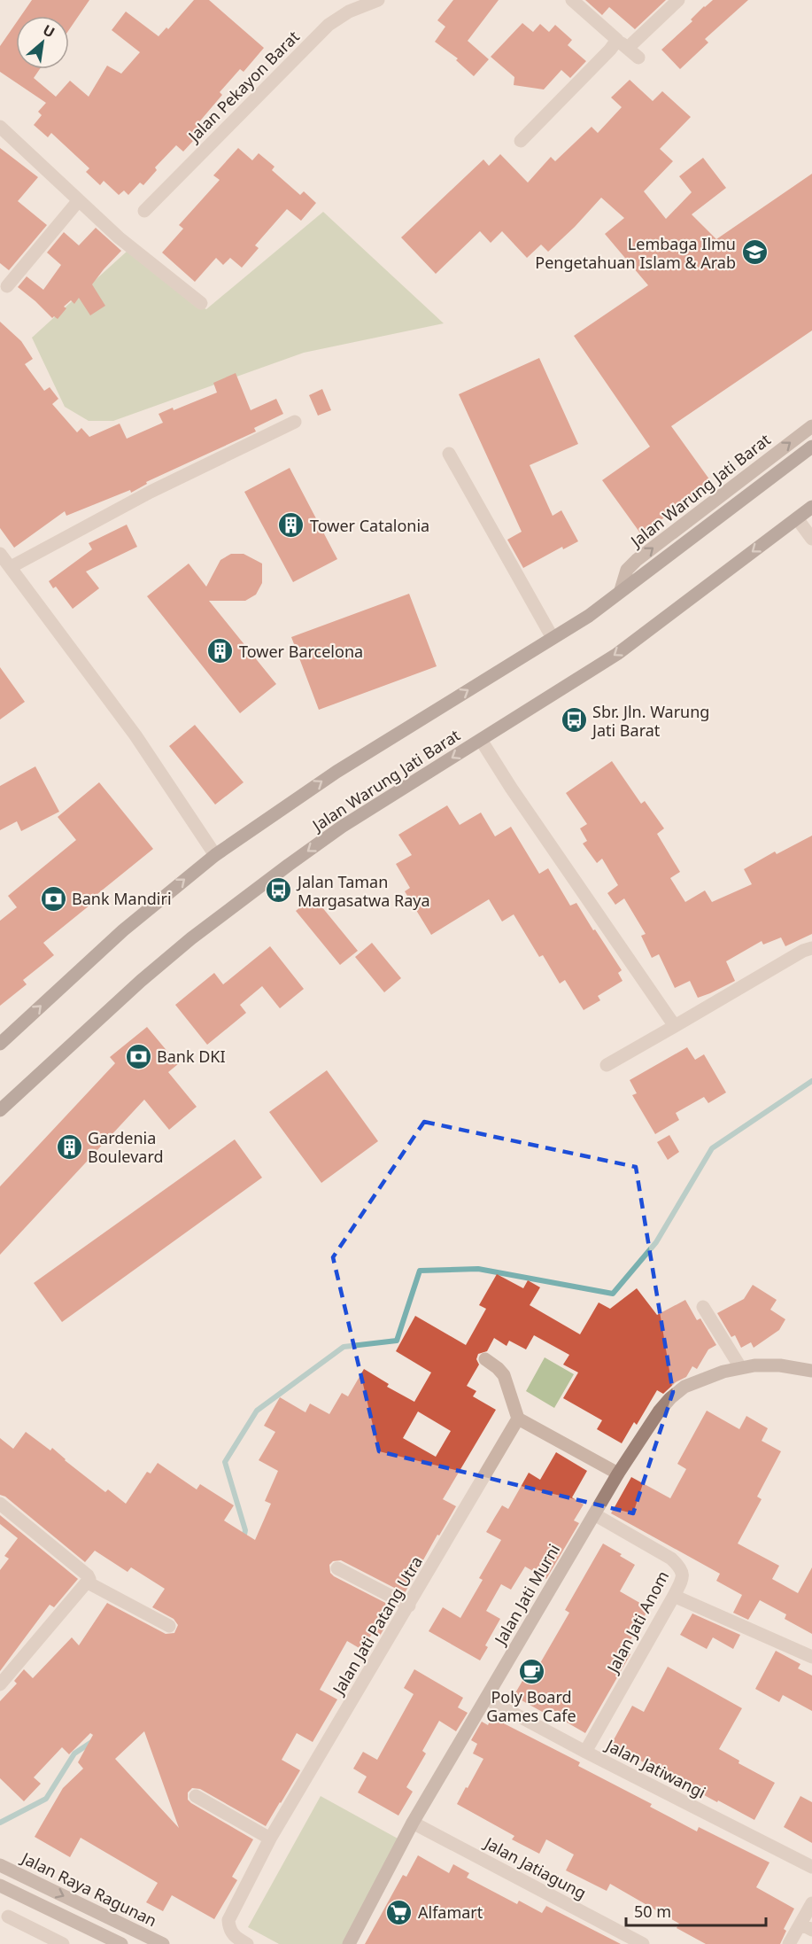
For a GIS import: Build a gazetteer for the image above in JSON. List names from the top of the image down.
{
  "streets": {
    "main road": ["Jalan Warung Jati Barat"],
    "street": [
      "Jalan Pekayon Barat",
      "Jalan Jati Murni",
      "Jalan Jati Anom",
      "Jalan Jati Patang Utra",
      "Jalan Jatiwangi",
      "Jalan Jatiagung",
      "Jalan Raya Ragunan"
    ]
  },
  "crossings": [
    ["Jalan Jati Murni", "Jalan Jati Anom"],
    ["Jalan Jati Murni", "Jalan Jatiwangi"],
    ["Jalan Jati Murni", "Jalan Jatiagung"],
    ["Jalan Jati Anom", "Jalan Jatiwangi"]
  ],
  "places": {
    "school or university": ["Lembaga Ilmu Pengetahuan Islam & Arab"],
    "building": ["Tower Catalonia", "Tower Barcelona", "Gardenia Boulevard"],
    "bus stop": ["Sbr. Jln. Warung Jati Barat", "Jalan Taman Margasatwa Raya"],
    "bank": ["Bank Mandiri", "Bank DKI"],
    "cafe": ["Poly Board Games Cafe"],
    "supermarket": ["Alfamart"]
  },
  "scale_bar": "50 m",
  "north": "top right"
}
